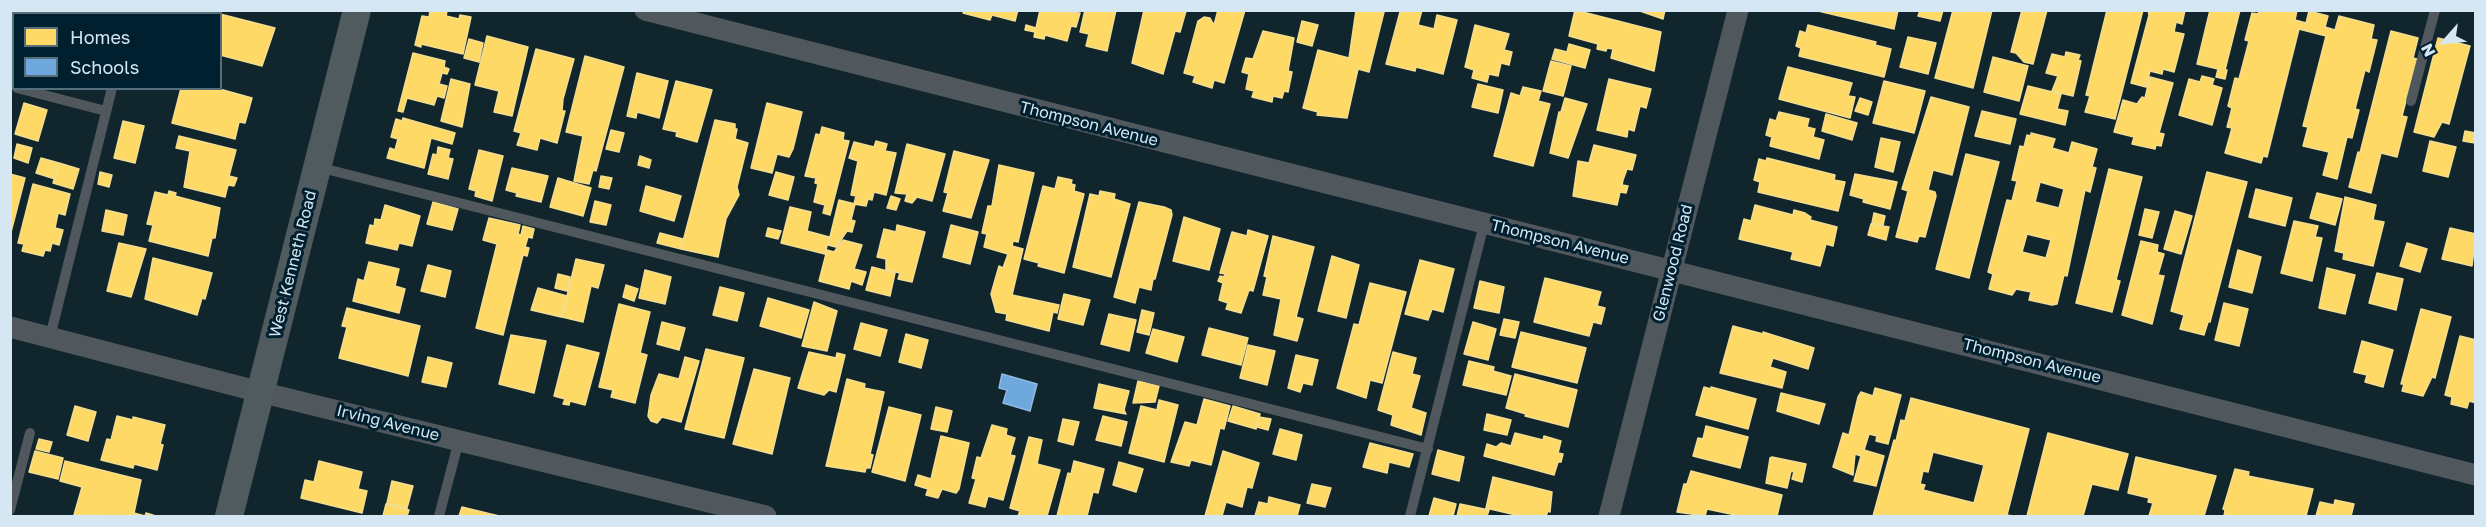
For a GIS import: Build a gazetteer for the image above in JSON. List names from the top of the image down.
{
  "streets": {
    "street": [
      "Thompson Avenue",
      "Glenwood Road",
      "West Kenneth Road",
      "Irving Avenue"
    ]
  },
  "crossings": [
    ["Thompson Avenue", "Glenwood Road"],
    ["West Kenneth Road", "Irving Avenue"]
  ],
  "legend": ["Homes", "Schools"],
  "north": "bottom left"
}
